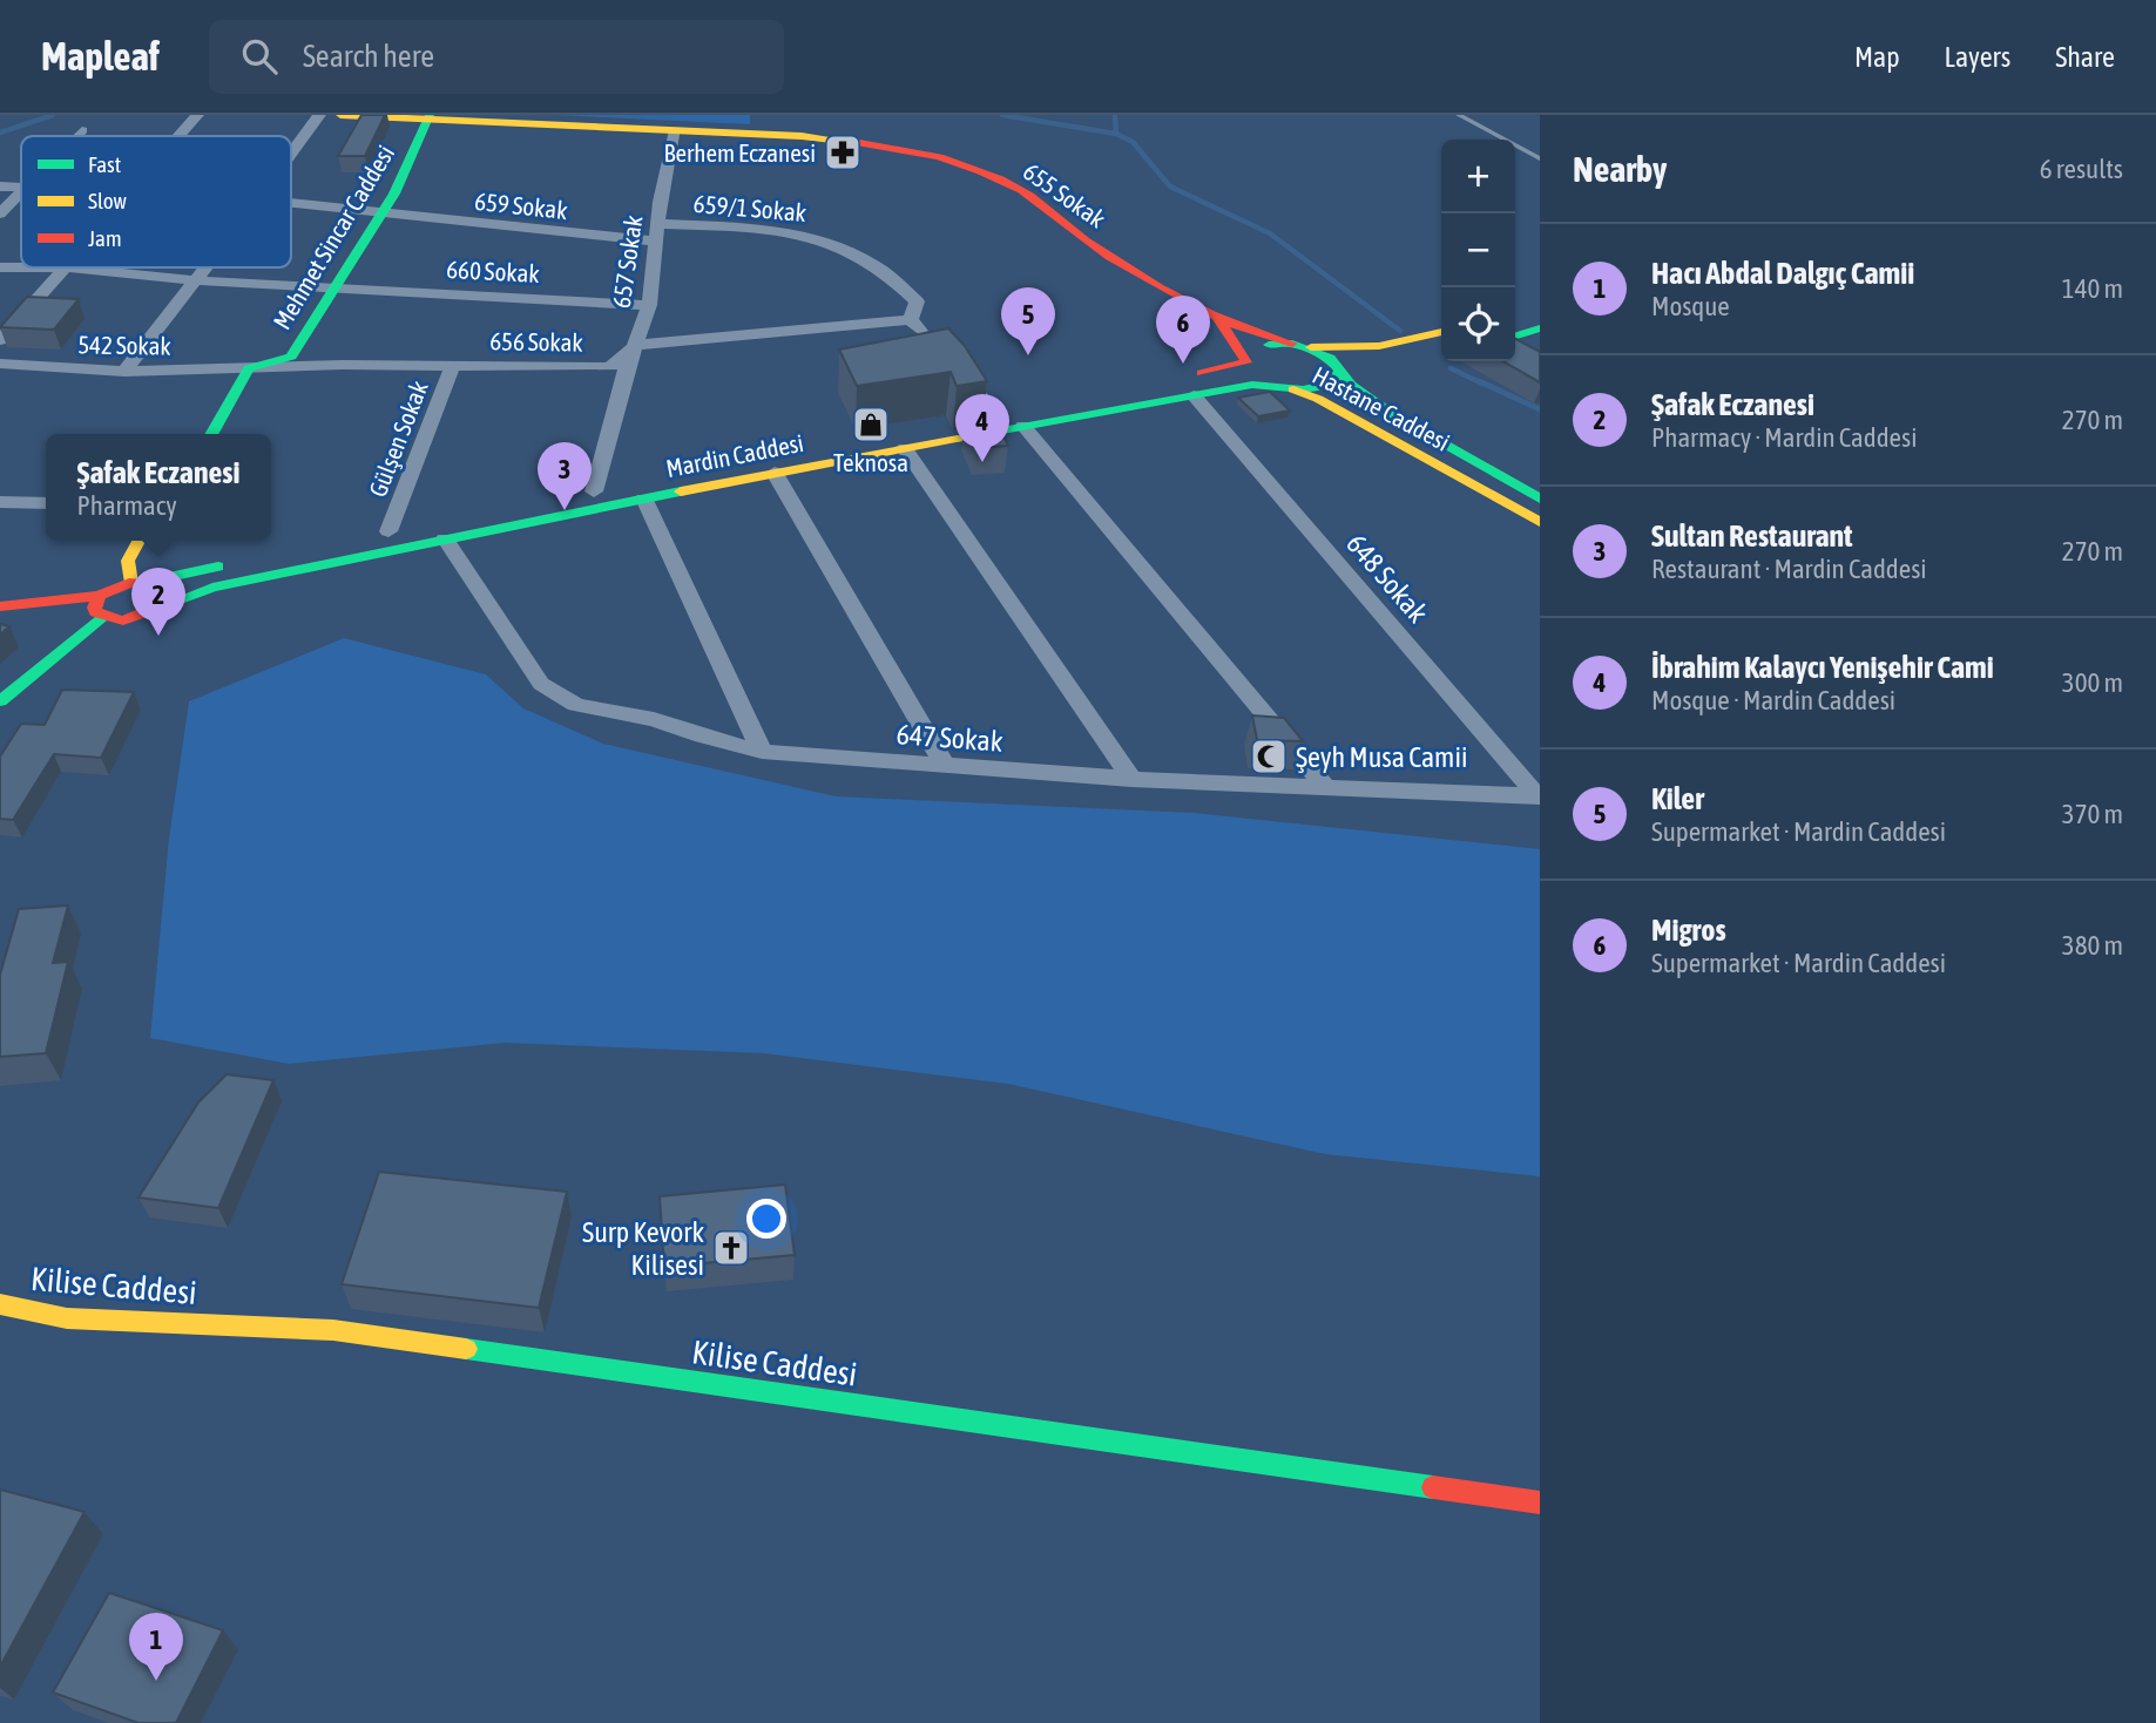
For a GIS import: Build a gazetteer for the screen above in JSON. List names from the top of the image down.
{
  "streets": {
    "street": [
      "655 Sokak",
      "659 Sokak",
      "659/1 Sokak",
      "Mehmet Sincar Caddesi",
      "657 Sokak",
      "660 Sokak",
      "656 Sokak",
      "542 Sokak",
      "Hastane Caddesi",
      "Gülşen Sokak",
      "Mardin Caddesi",
      "648 Sokak",
      "647 Sokak",
      "Kilise Caddesi"
    ]
  },
  "crossings": [
    ["655 Sokak", "Mehmet Sincar Caddesi"],
    ["655 Sokak", "657 Sokak"],
    ["655 Sokak", "Mardin Caddesi"],
    ["659 Sokak", "Mehmet Sincar Caddesi"],
    ["659 Sokak", "657 Sokak"],
    ["659/1 Sokak", "657 Sokak"],
    ["659/1 Sokak", "656 Sokak"],
    ["Mehmet Sincar Caddesi", "660 Sokak"],
    ["Mehmet Sincar Caddesi", "656 Sokak"],
    ["Mehmet Sincar Caddesi", "542 Sokak"],
    ["657 Sokak", "660 Sokak"],
    ["657 Sokak", "656 Sokak"],
    ["657 Sokak", "Mardin Caddesi"],
    ["656 Sokak", "542 Sokak"],
    ["656 Sokak", "Gülşen Sokak"],
    ["Hastane Caddesi", "Mardin Caddesi"],
    ["Gülşen Sokak", "Mardin Caddesi"],
    ["Mardin Caddesi", "648 Sokak"],
    ["Mardin Caddesi", "647 Sokak"],
    ["648 Sokak", "647 Sokak"]
  ],
  "places": {
    "pharmacy": ["Berhem Eczanesi"],
    "shop": ["Teknosa"],
    "mosque": ["Şeyh Musa Camii"],
    "church": ["Surp Kevork Kilisesi"]
  },
  "legend": ["Fast", "Slow", "Jam"],
  "page": {
    "header": "Mapleaf",
    "search": "Search here",
    "nav": ["Map", "Layers", "Share"],
    "heading": ["Nearby", "6 results"],
    "map_buttons": ["+", "−"],
    "list": [
      {
        "mark": "1",
        "name": "Hacı Abdal Dalgıç Camii",
        "note": "Mosque",
        "value": "140 m"
      },
      {
        "mark": "2",
        "name": "Şafak Eczanesi",
        "note": "Pharmacy · Mardin Caddesi",
        "value": "270 m"
      },
      {
        "mark": "3",
        "name": "Sultan Restaurant",
        "note": "Restaurant · Mardin Caddesi",
        "value": "270 m"
      },
      {
        "mark": "4",
        "name": "İbrahim Kalaycı Yenişehir Cami",
        "note": "Mosque · Mardin Caddesi",
        "value": "300 m"
      },
      {
        "mark": "5",
        "name": "Kiler",
        "note": "Supermarket · Mardin Caddesi",
        "value": "370 m"
      },
      {
        "mark": "6",
        "name": "Migros",
        "note": "Supermarket · Mardin Caddesi",
        "value": "380 m"
      }
    ],
    "pins": [
      "5",
      "6",
      "4",
      "3",
      "2",
      "1"
    ],
    "popup": ["Şafak Eczanesi", "Pharmacy"]
  }
}
